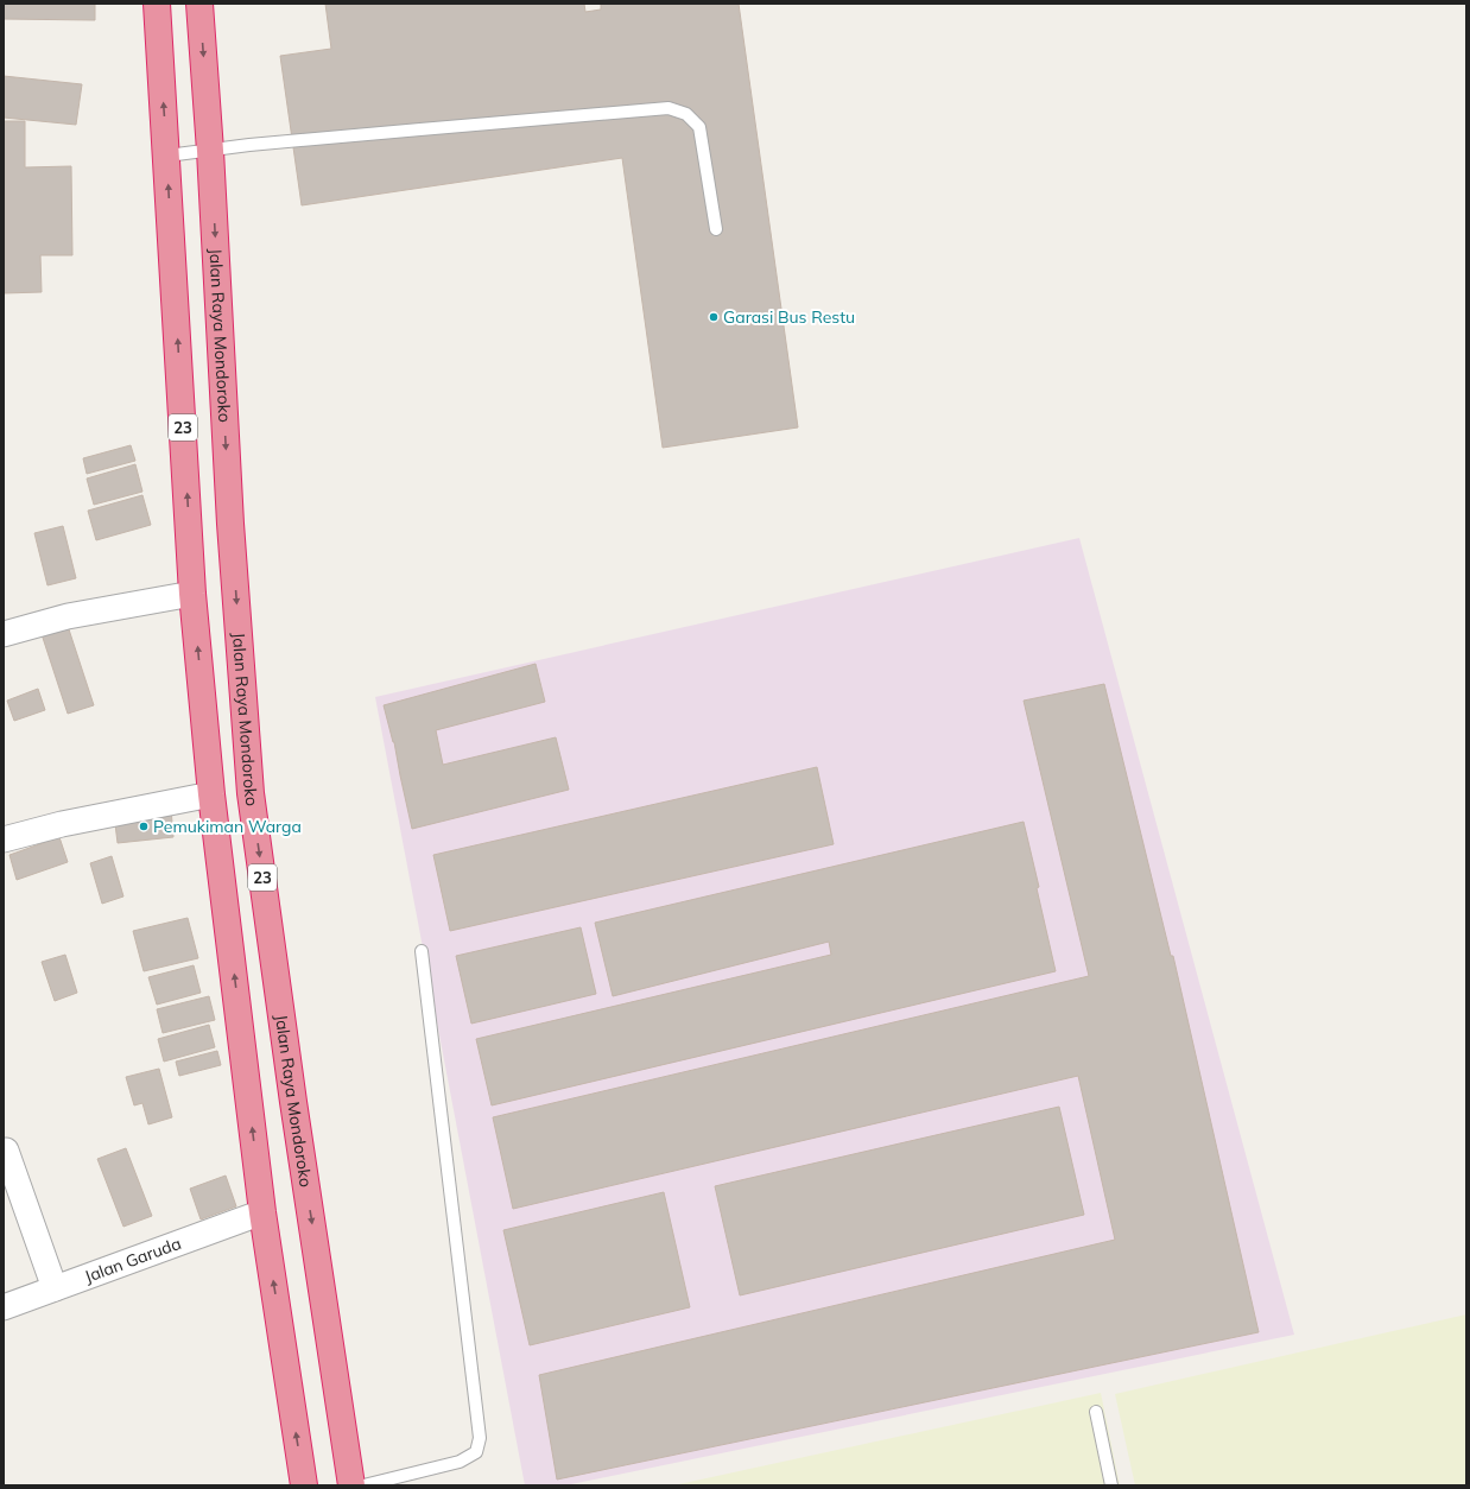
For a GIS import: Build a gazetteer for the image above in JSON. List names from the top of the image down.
{
  "streets": {
    "highway": ["Jalan Raya Mondoroko", "23"],
    "street": ["Jalan Garuda"]
  },
  "crossings": [
    ["23", "Jalan Garuda"]
  ],
  "places": ["Garasi Bus Restu", "Pemukiman Warga"]
}
